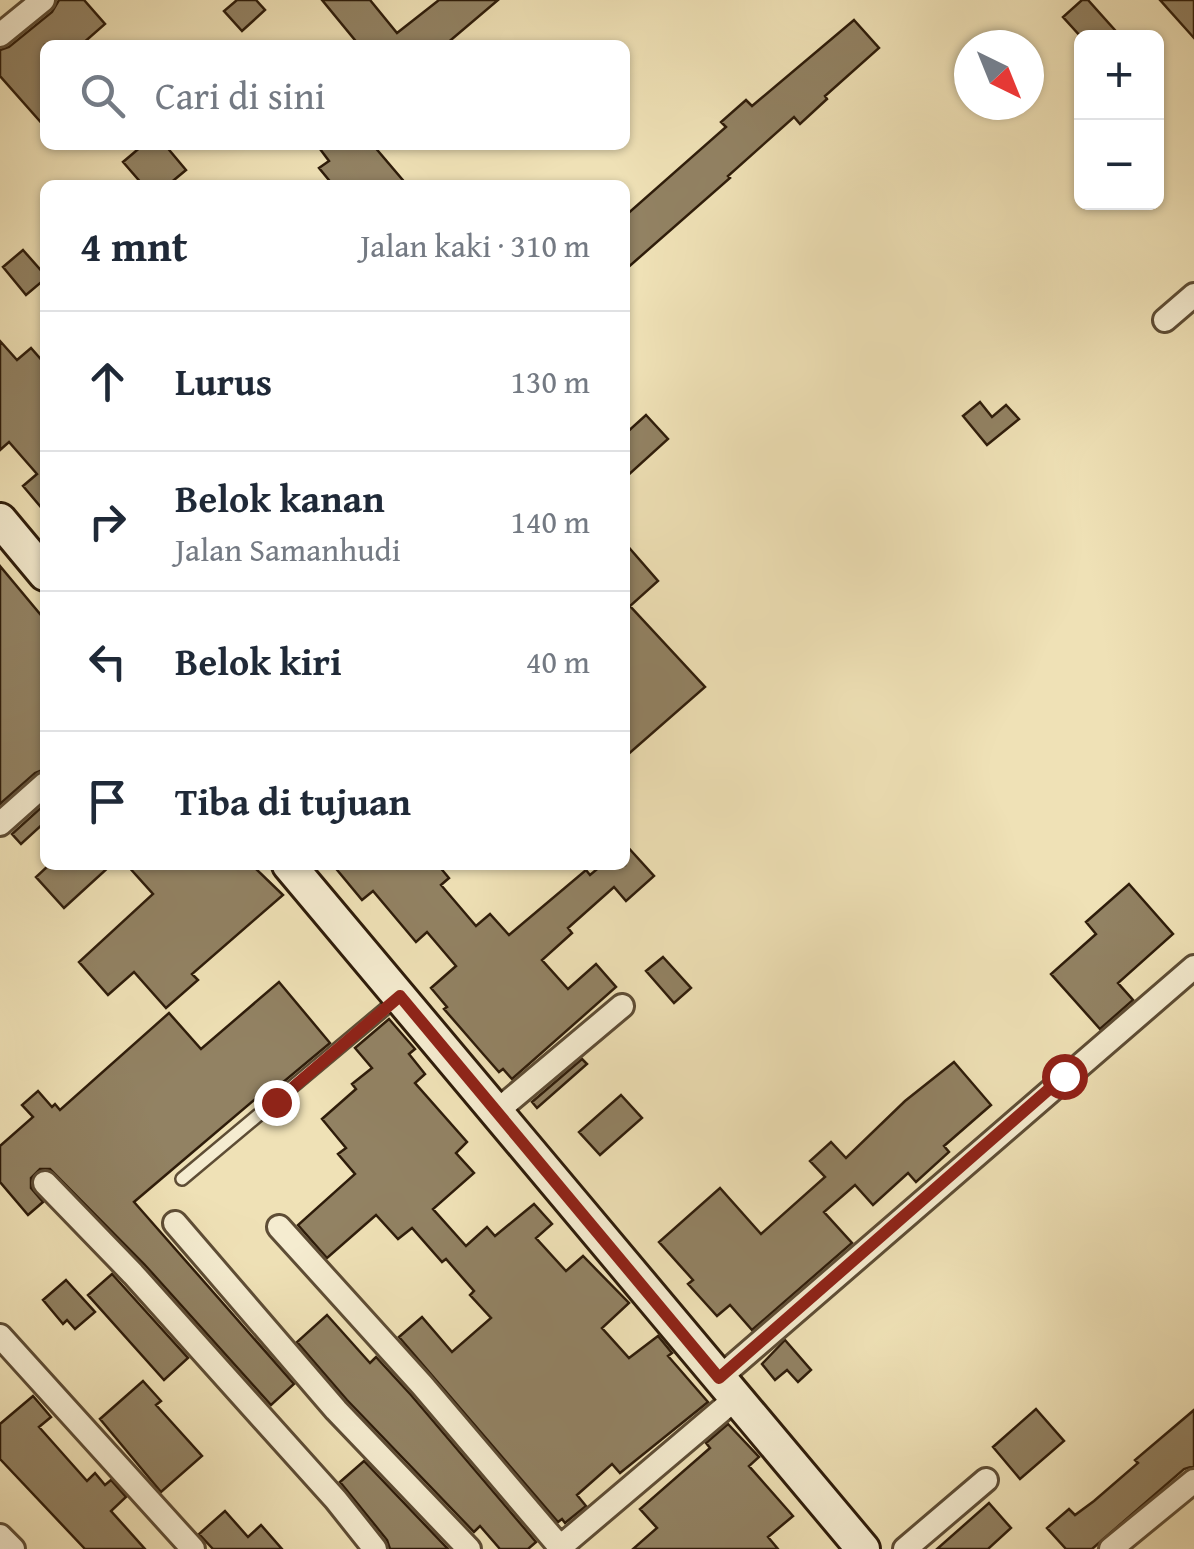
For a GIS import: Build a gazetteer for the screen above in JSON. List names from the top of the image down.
{
  "north": "bottom right",
  "page": {
    "map_buttons": ["+", "−"],
    "search": "Cari di sini",
    "heading": ["4 mnt", "Jalan kaki · 310 m"],
    "list": [
      ["Lurus", "130 m"],
      ["Belok kanan", "Jalan Samanhudi", "140 m"],
      ["Belok kiri", "40 m"],
      "Tiba di tujuan"
    ]
  }
}
